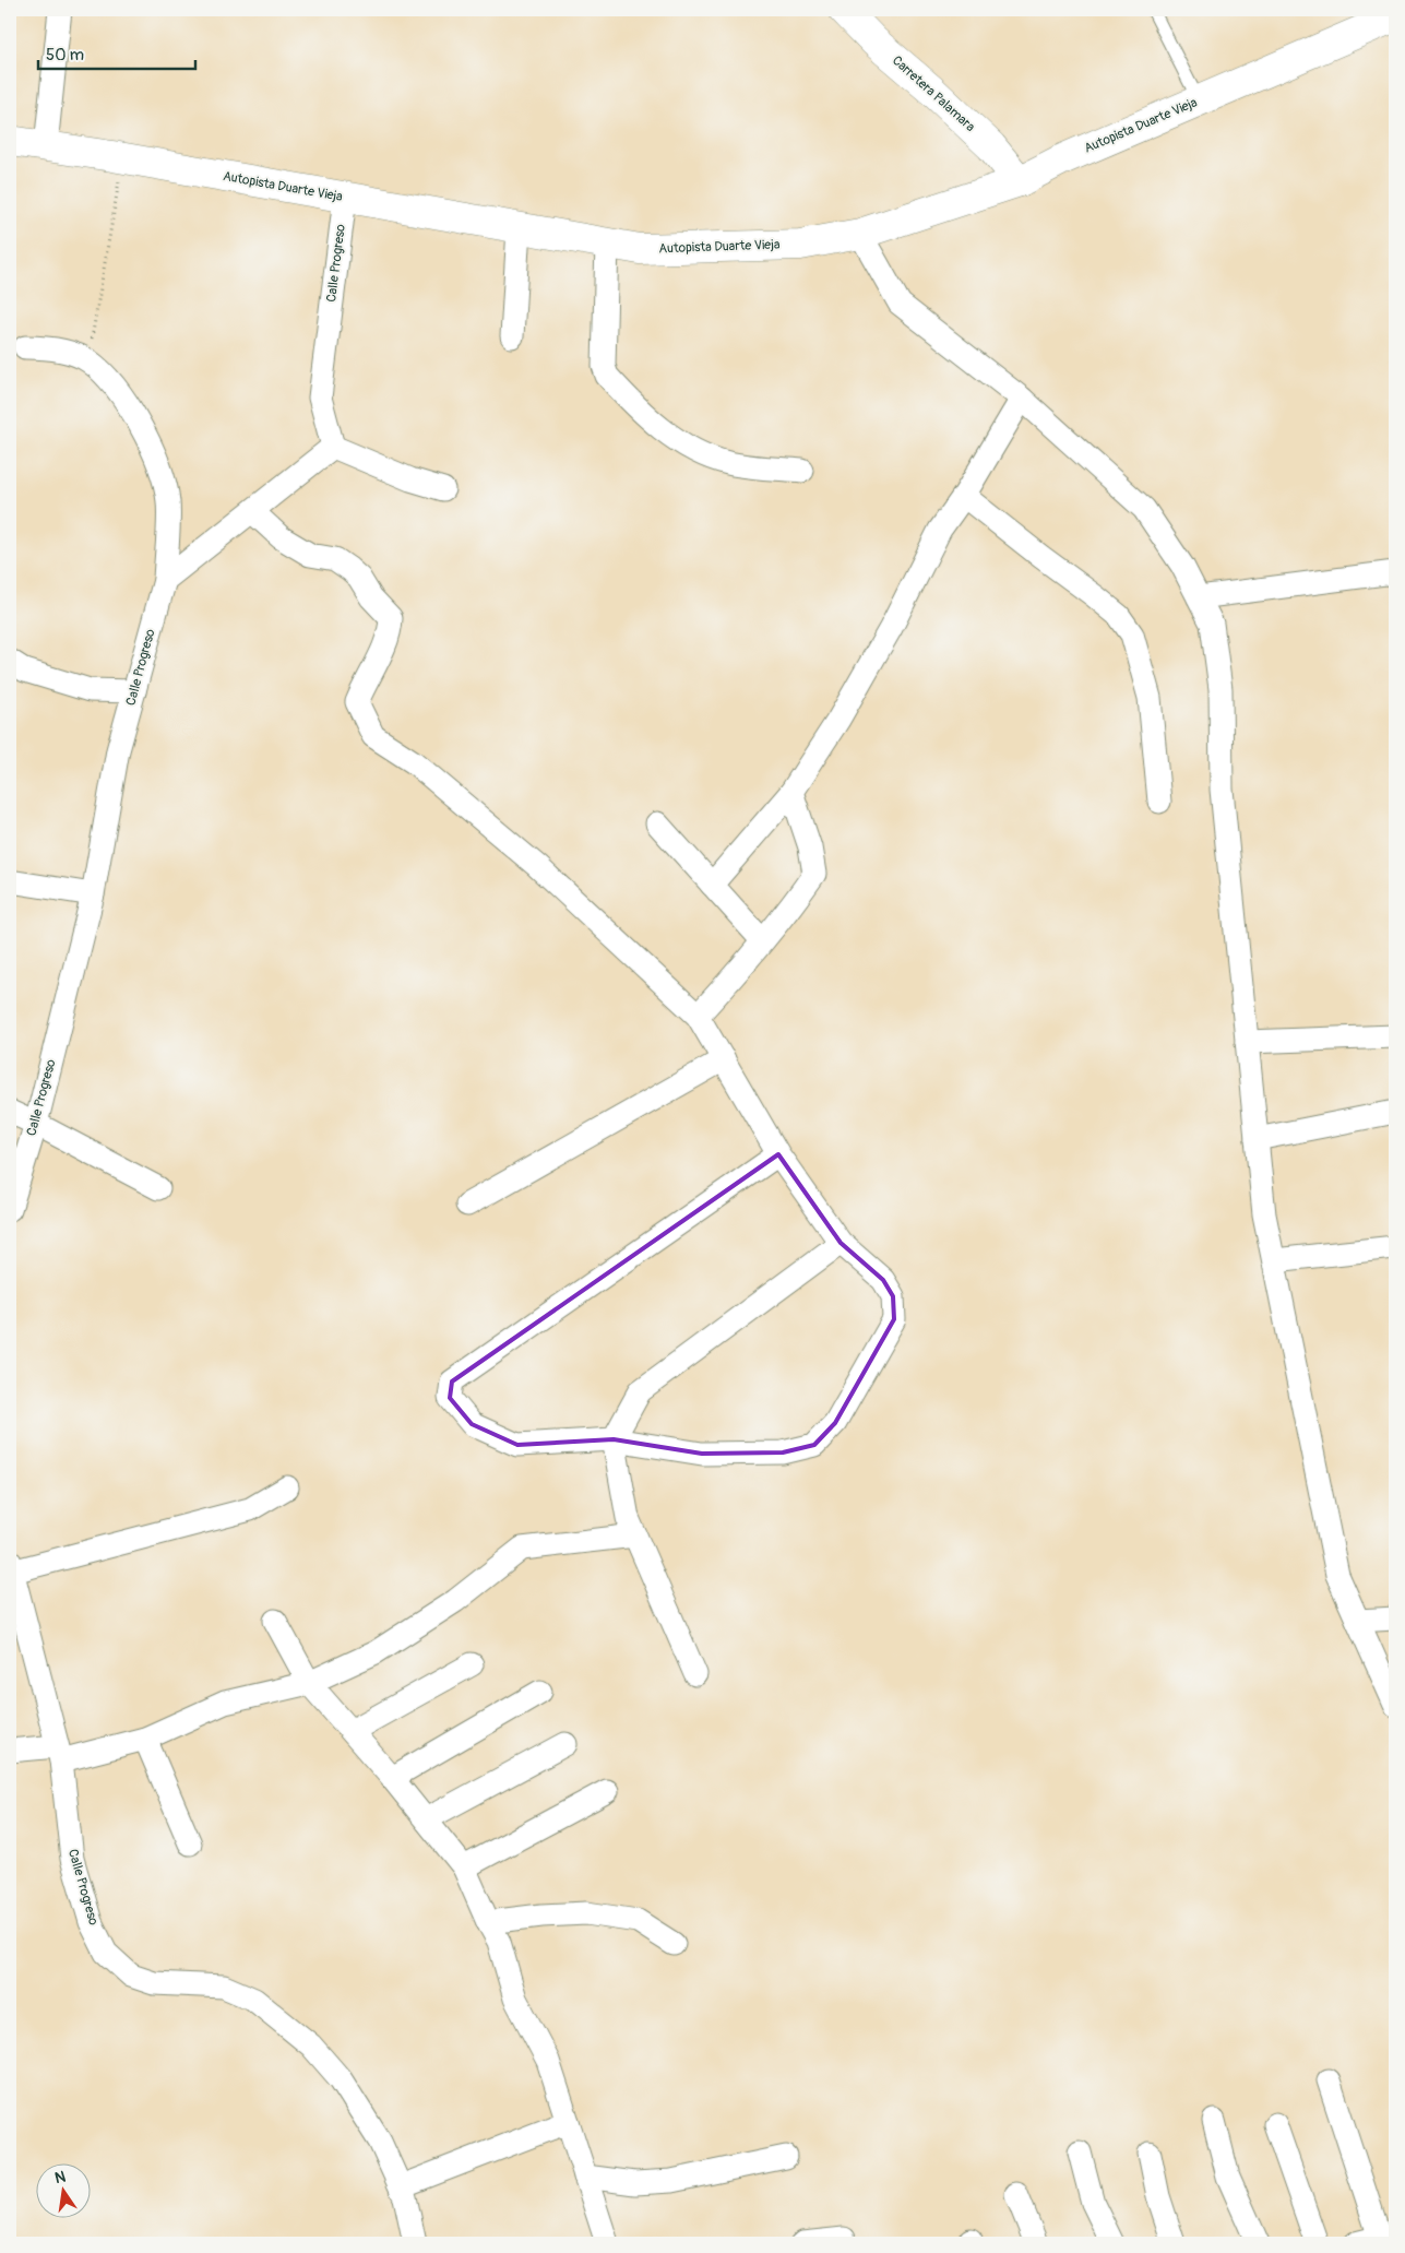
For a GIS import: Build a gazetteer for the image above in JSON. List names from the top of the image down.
{
  "streets": {
    "street": ["Carretera Palamara", "Autopista Duarte Vieja", "Calle Progreso"]
  },
  "crossings": [
    ["Carretera Palamara", "Autopista Duarte Vieja"],
    ["Autopista Duarte Vieja", "Calle Progreso"]
  ],
  "scale_bar": "50 m",
  "north": "top"
}
